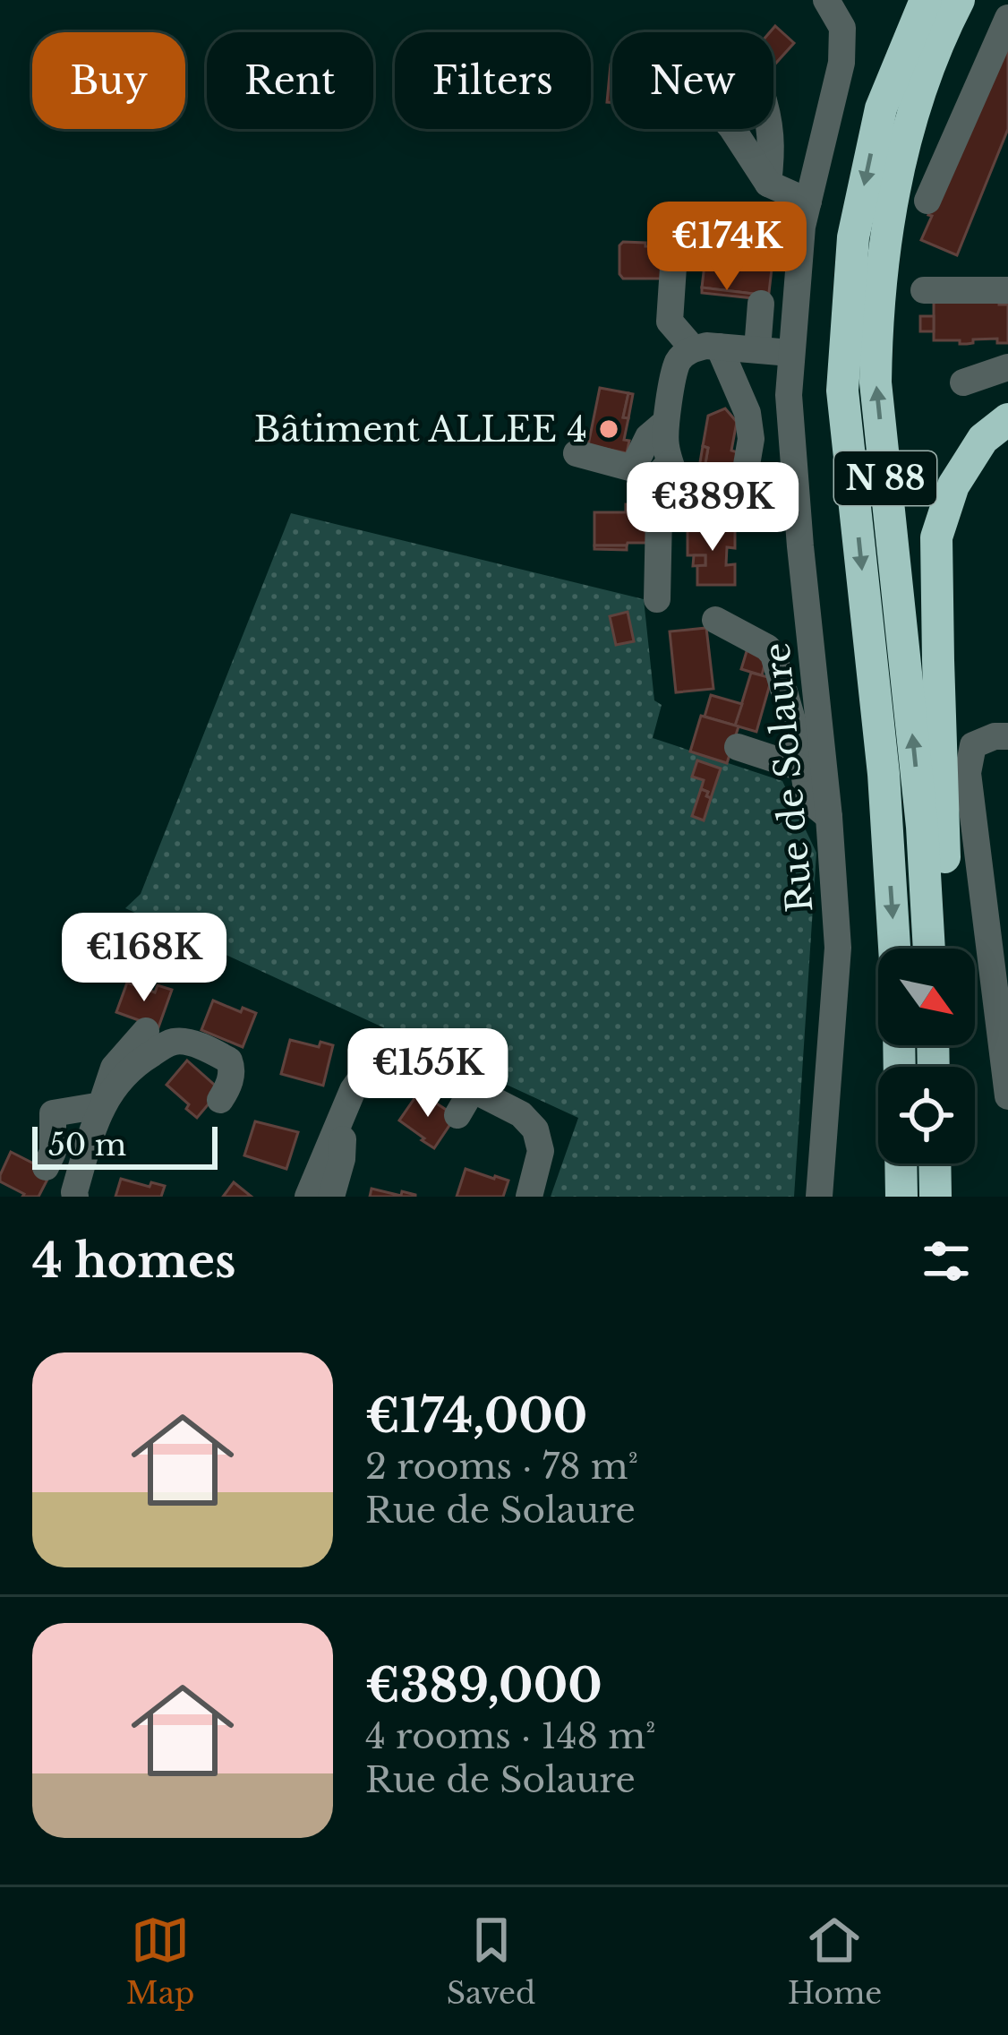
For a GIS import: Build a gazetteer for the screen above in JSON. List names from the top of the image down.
{
  "streets": {
    "highway": ["N 88"],
    "street": ["Rue de Solaure"]
  },
  "places": ["Bâtiment ALLEE 4"],
  "scale_bar": "50 m",
  "north": "bottom right",
  "page": {
    "chip": [
      "Buy",
      "Rent",
      "Filters",
      "New"
    ],
    "price": [
      "€174K",
      "€389K",
      "€168K",
      "€155K"
    ],
    "scale": "50 m",
    "heading": "4 homes",
    "list": [
      {
        "name": "€174,000",
        "note": "2 rooms · 78 m² · Rue de Solaure"
      },
      {
        "name": "€389,000",
        "note": "4 rooms · 148 m² · Rue de Solaure"
      }
    ],
    "tabs": ["Map", "Saved", "Home"]
  }
}
